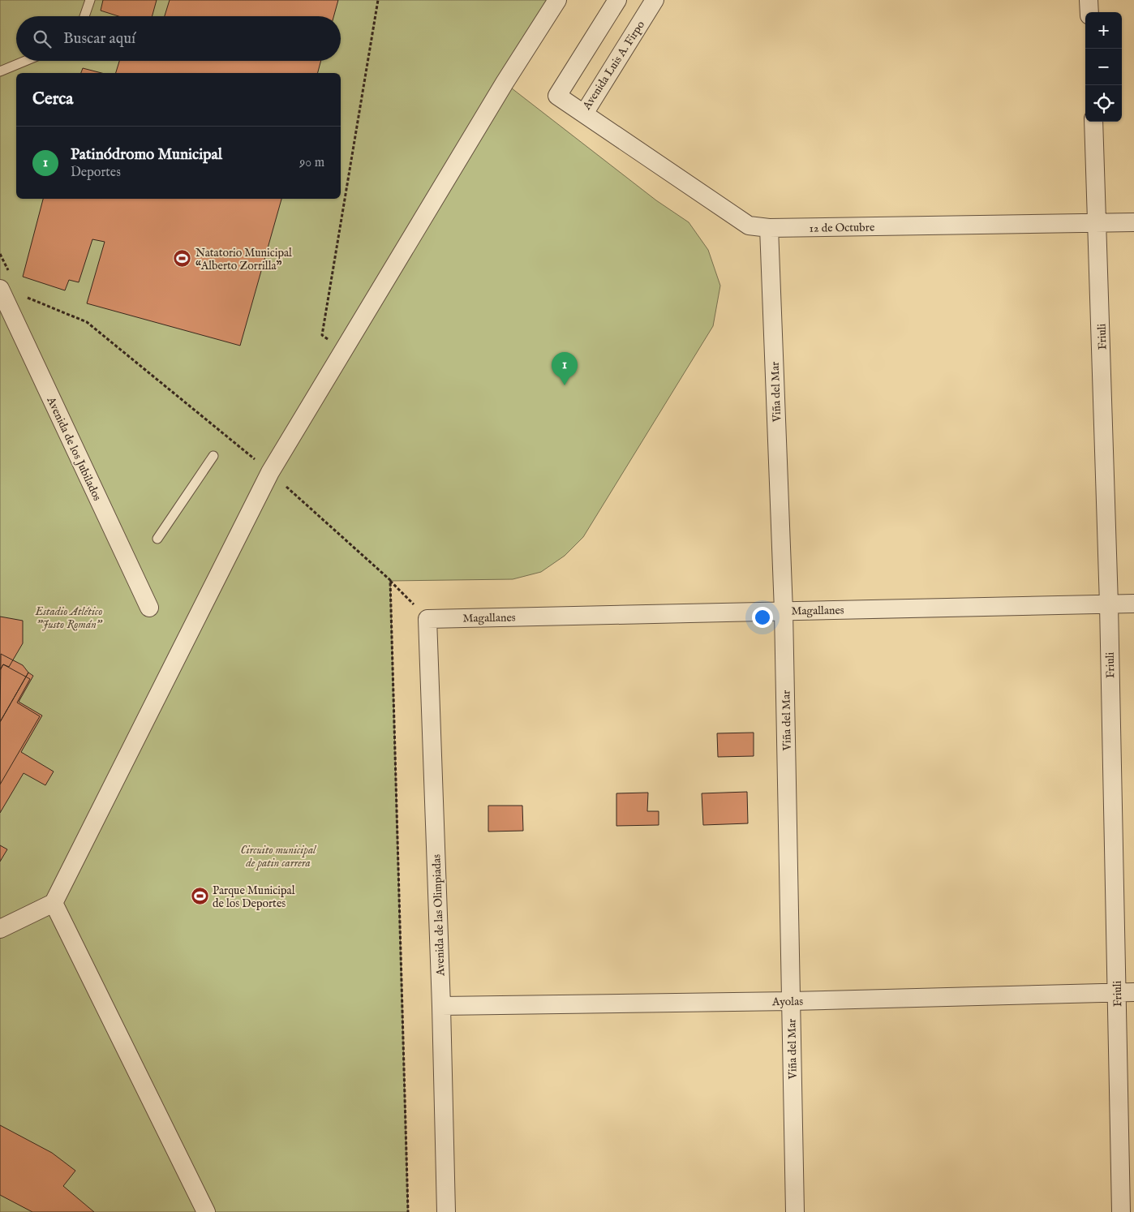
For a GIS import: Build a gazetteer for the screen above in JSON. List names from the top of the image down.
{
  "streets": {
    "street": [
      "Avenida Luis A. Firpo",
      "12 de Octubre",
      "Friuli",
      "Viña del Mar",
      "Avenida de los Jubilados",
      "Magallanes",
      "Avenida de las Olimpiadas",
      "Ayolas"
    ]
  },
  "crossings": [
    ["Avenida Luis A. Firpo", "12 de Octubre"],
    ["12 de Octubre", "Friuli"],
    ["12 de Octubre", "Viña del Mar"],
    ["Friuli", "Magallanes"],
    ["Friuli", "Ayolas"],
    ["Viña del Mar", "Magallanes"],
    ["Viña del Mar", "Ayolas"],
    ["Magallanes", "Avenida de las Olimpiadas"],
    ["Avenida de las Olimpiadas", "Ayolas"]
  ],
  "parks": ["Estadio Atlético \"Justo Román\"", "Circuito municipal de patin carrera"],
  "places": {
    "sports": ["Natatorio Municipal “Alberto Zorrilla”", "Parque Municipal de los Deportes"]
  },
  "page": {
    "map_buttons": ["+", "−"],
    "search": "Buscar aquí",
    "heading": "Cerca",
    "list": [
      {
        "mark": "1",
        "name": "Patinódromo Municipal",
        "note": "Deportes",
        "value": "90 m"
      }
    ],
    "pins": "1"
  }
}
